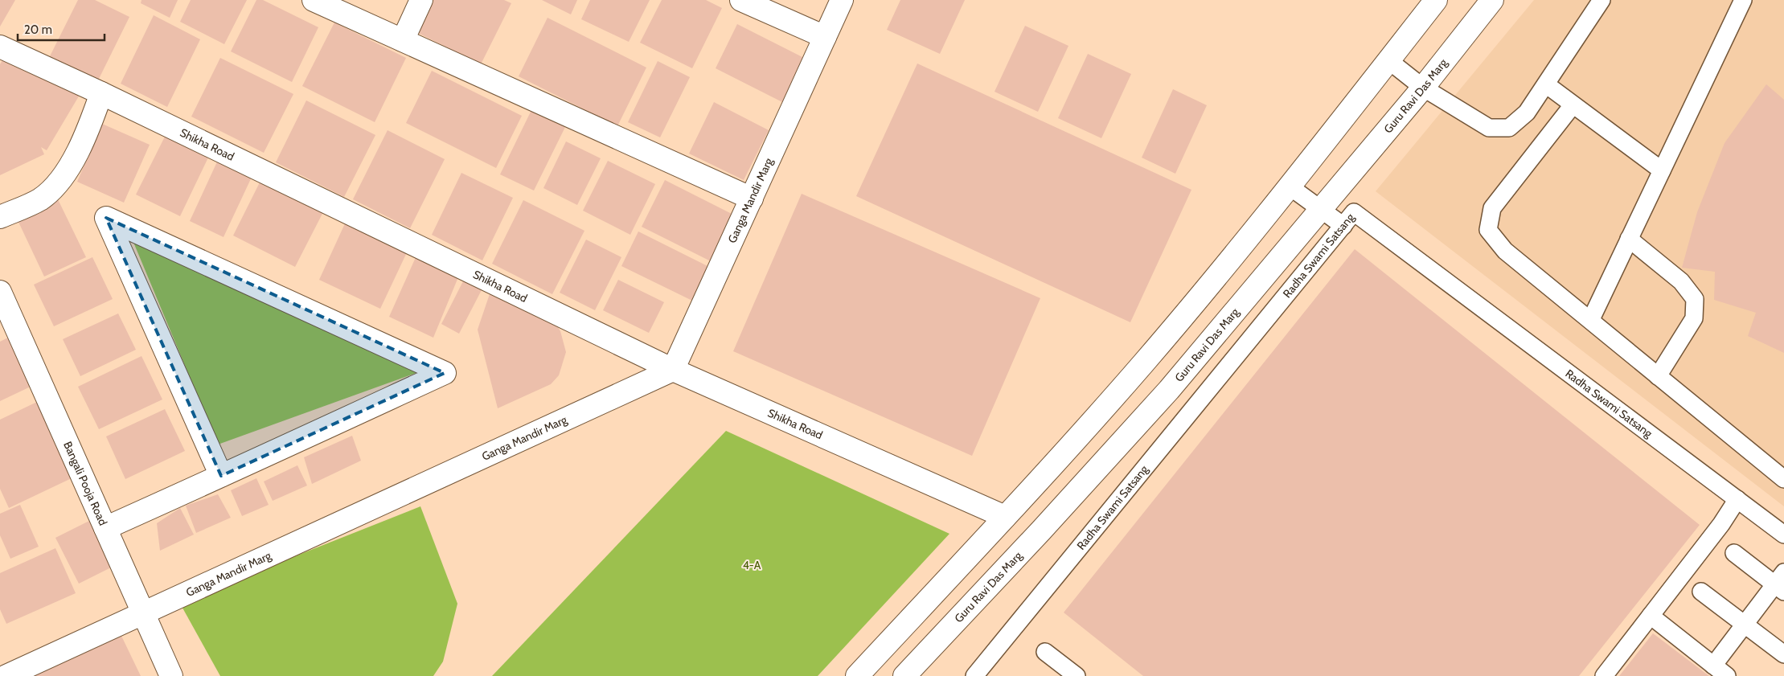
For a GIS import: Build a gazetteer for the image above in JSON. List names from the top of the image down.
{
  "streets": {
    "street": [
      "Guru Ravi Das Marg",
      "Shikha Road",
      "Ganga Mandir Marg",
      "Bangali Pooja Road"
    ],
    "lane": ["Radha Swami Satsang"]
  },
  "crossings": [
    ["Shikha Road", "Ganga Mandir Marg"],
    ["Ganga Mandir Marg", "Bangali Pooja Road"]
  ],
  "parks": ["4-A"],
  "scale_bar": "20 m"
}
